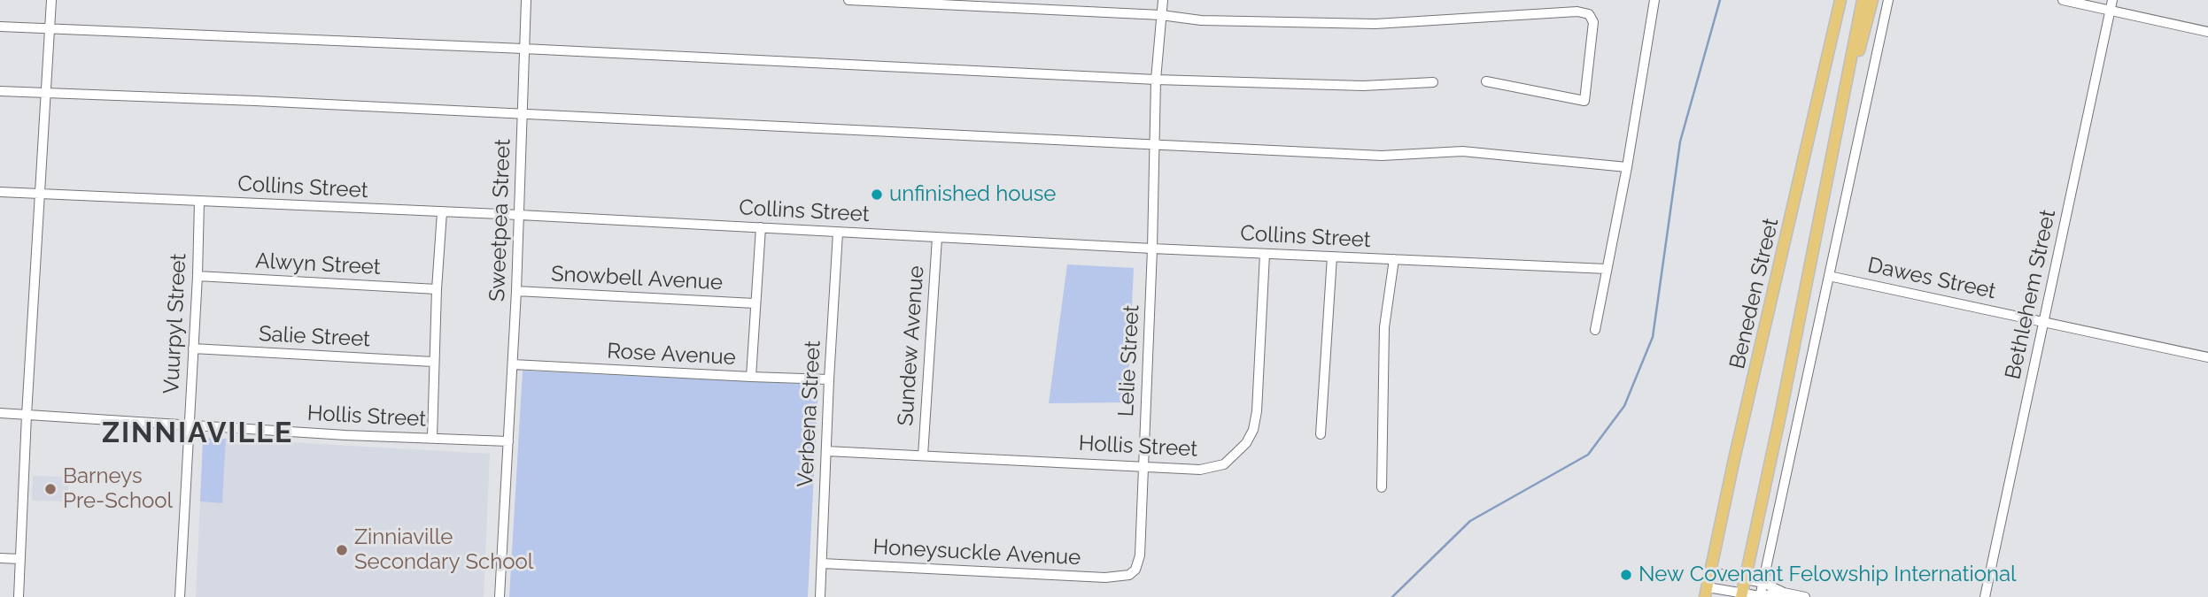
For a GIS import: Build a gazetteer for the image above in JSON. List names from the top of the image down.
{
  "streets": {
    "main road": ["Beneden Street"],
    "street": [
      "Collins Street",
      "Sweetpea Street",
      "Alwyn Street",
      "Snowbell Avenue",
      "Dawes Street",
      "Bethlehem Street",
      "Vuurpyl Street",
      "Salie Street",
      "Sundew Avenue",
      "Rose Avenue",
      "Lelie Street",
      "Verbena Street",
      "Hollis Street",
      "Honeysuckle Avenue"
    ]
  },
  "crossings": [
    ["Collins Street", "Sweetpea Street"],
    ["Collins Street", "Vuurpyl Street"],
    ["Collins Street", "Sundew Avenue"],
    ["Collins Street", "Lelie Street"],
    ["Collins Street", "Verbena Street"],
    ["Collins Street", "Hollis Street"],
    ["Sweetpea Street", "Snowbell Avenue"],
    ["Sweetpea Street", "Rose Avenue"],
    ["Sweetpea Street", "Hollis Street"],
    ["Alwyn Street", "Vuurpyl Street"],
    ["Dawes Street", "Bethlehem Street"],
    ["Vuurpyl Street", "Salie Street"],
    ["Vuurpyl Street", "Hollis Street"],
    ["Sundew Avenue", "Hollis Street"],
    ["Rose Avenue", "Verbena Street"],
    ["Lelie Street", "Hollis Street"],
    ["Lelie Street", "Honeysuckle Avenue"],
    ["Verbena Street", "Hollis Street"],
    ["Verbena Street", "Honeysuckle Avenue"]
  ],
  "districts": ["ZINNIAVILLE"],
  "places": [
    "unfinished house",
    "Barneys Pre-School",
    "Zinniaville Secondary School",
    "New Covenant Felowship International"
  ]
}
